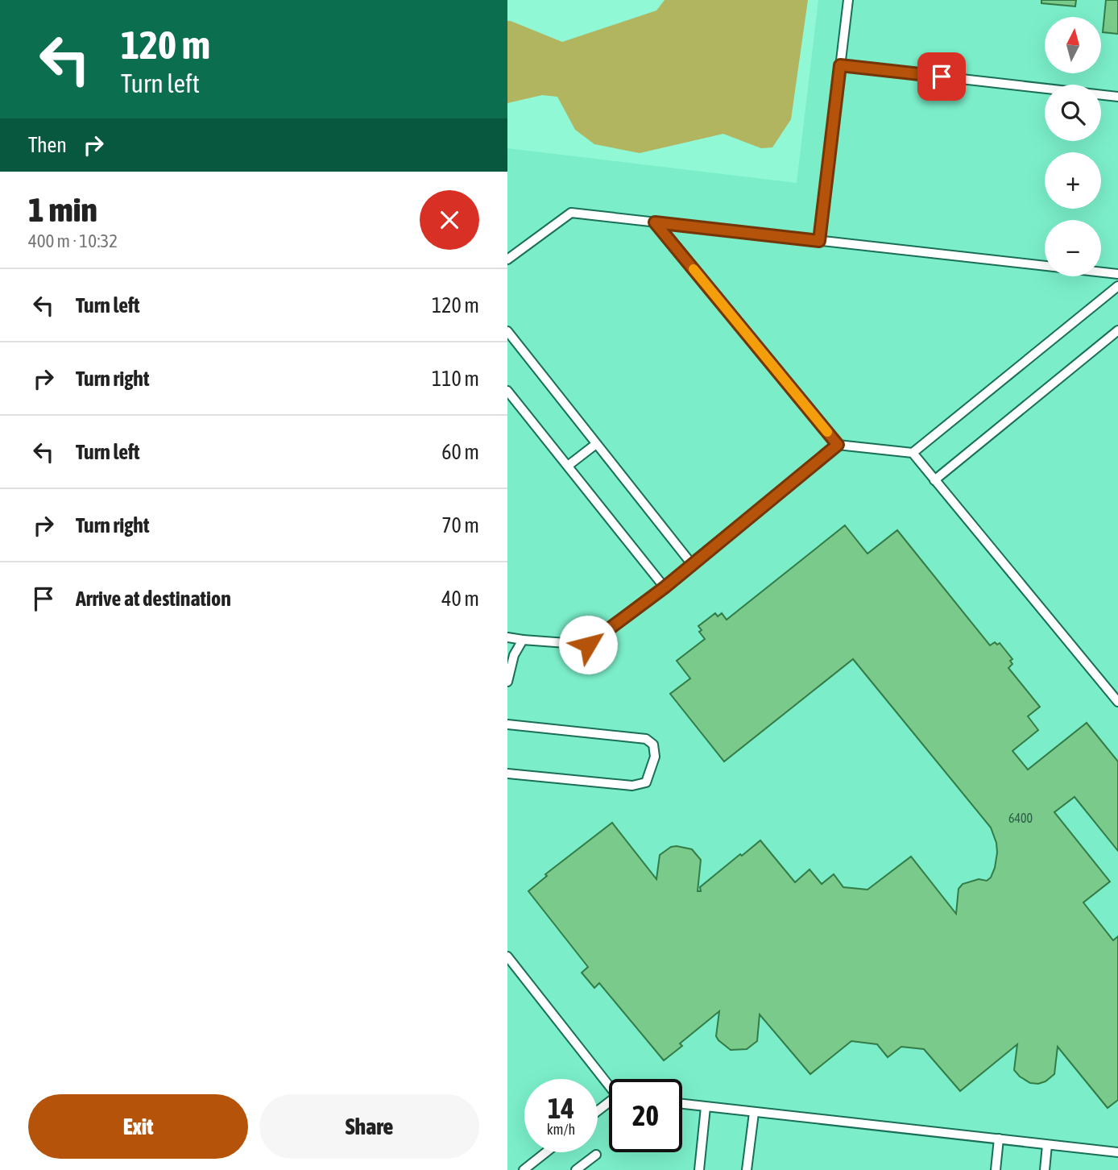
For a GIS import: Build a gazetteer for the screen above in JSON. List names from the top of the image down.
{
  "house_numbers": ["6400"],
  "north": "top",
  "page": {
    "turn": ["120 m", "Turn left"],
    "map_buttons": ["+", "−"],
    "then": "Then",
    "heading": ["1 min", "400 m · 10:32"],
    "list": [
      {
        "name": "Turn left",
        "value": "120 m"
      },
      {
        "name": "Turn right",
        "value": "110 m"
      },
      {
        "name": "Turn left",
        "value": "60 m"
      },
      {
        "name": "Turn right",
        "value": "70 m"
      },
      {
        "name": "Arrive at destination",
        "value": "40 m"
      }
    ],
    "speed": "14 km/h",
    "limit": "20",
    "buttons": ["Exit", "Share"]
  }
}
